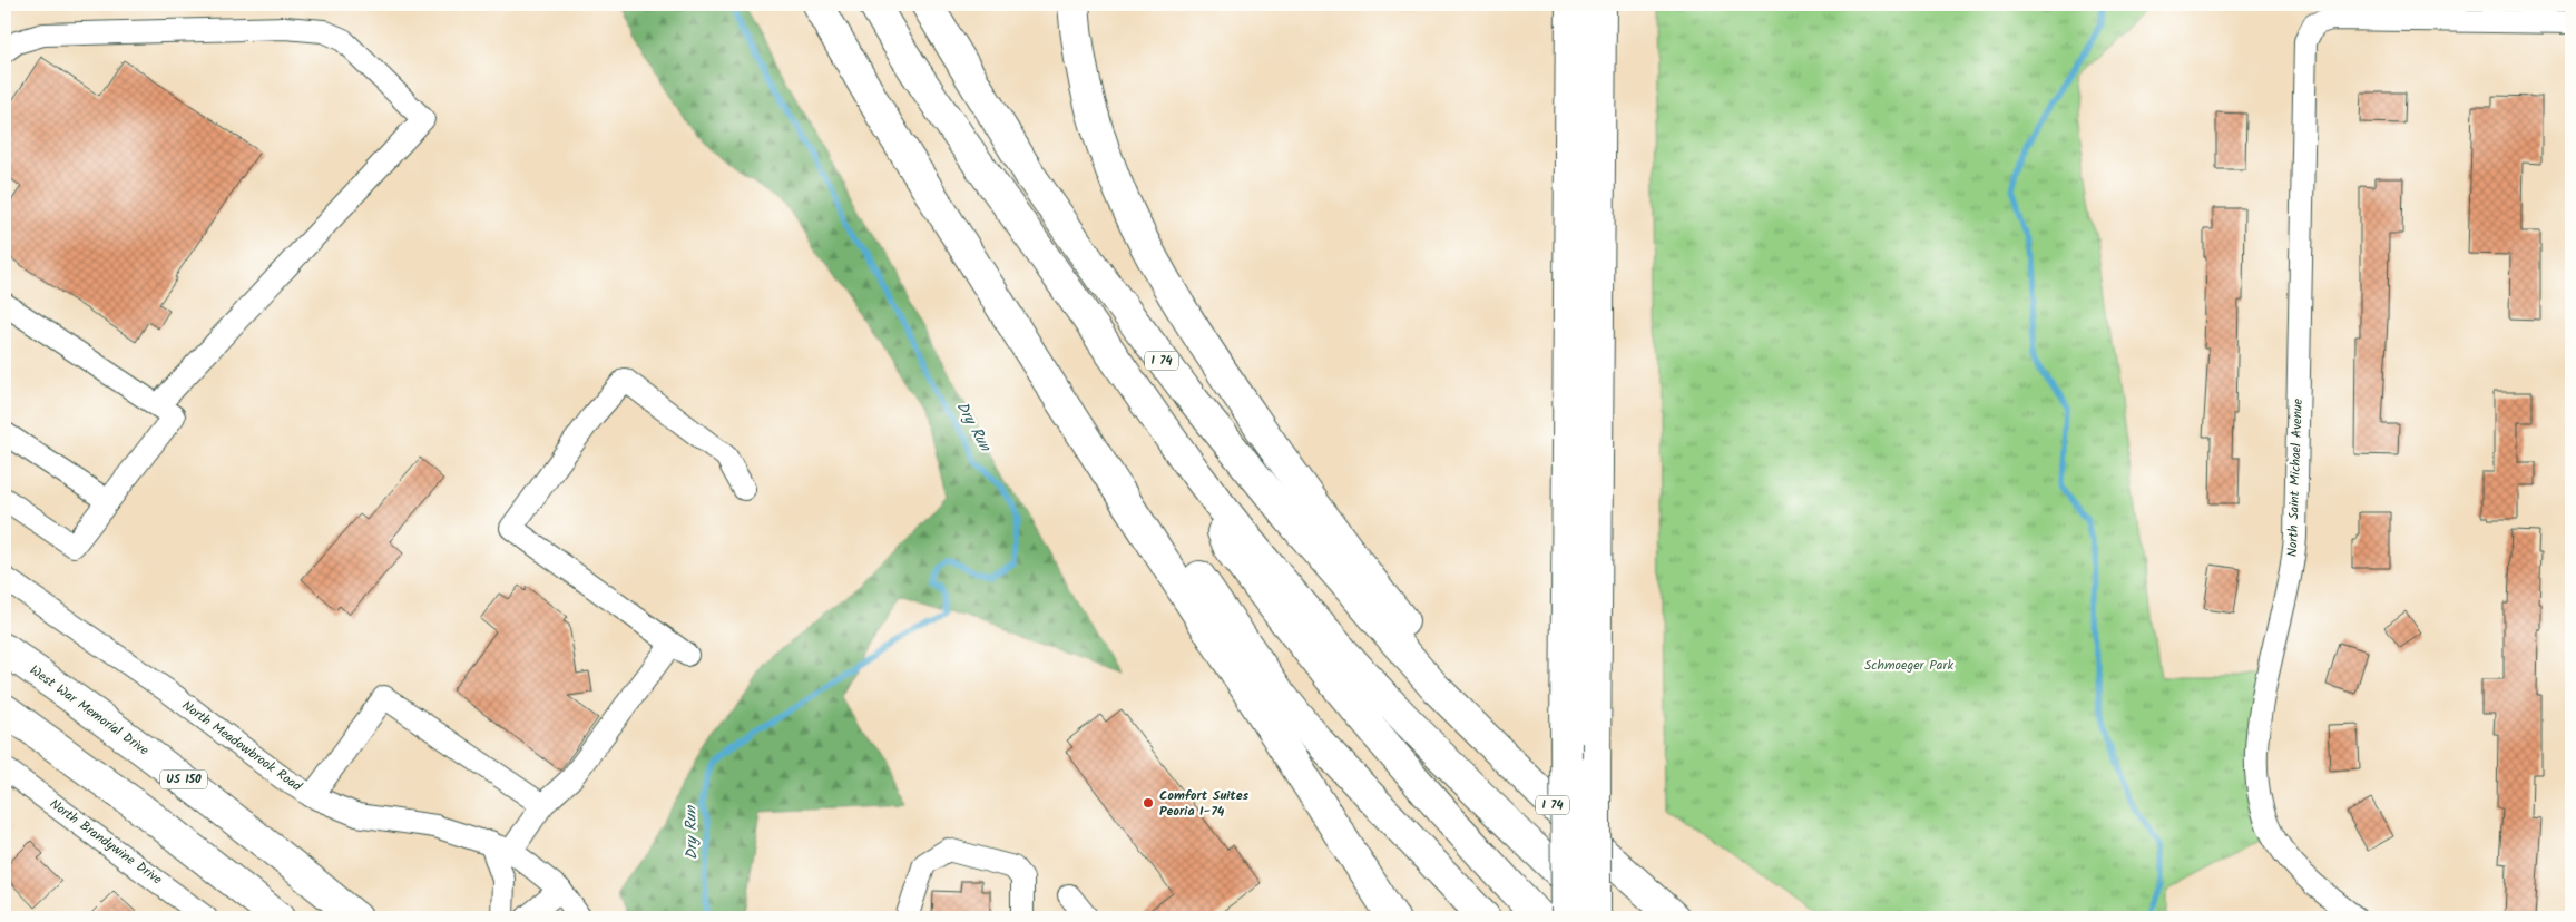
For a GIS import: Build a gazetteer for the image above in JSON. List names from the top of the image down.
{
  "streets": {
    "highway": ["I 74", "West War Memorial Drive", "US 150"],
    "street": ["North Saint Michael Avenue", "North Meadowbrook Road", "North Brandywine Drive"]
  },
  "water": ["Dry Run"],
  "parks": ["Schmoeger Park"],
  "places": ["Comfort Suites Peoria I-74"]
}
